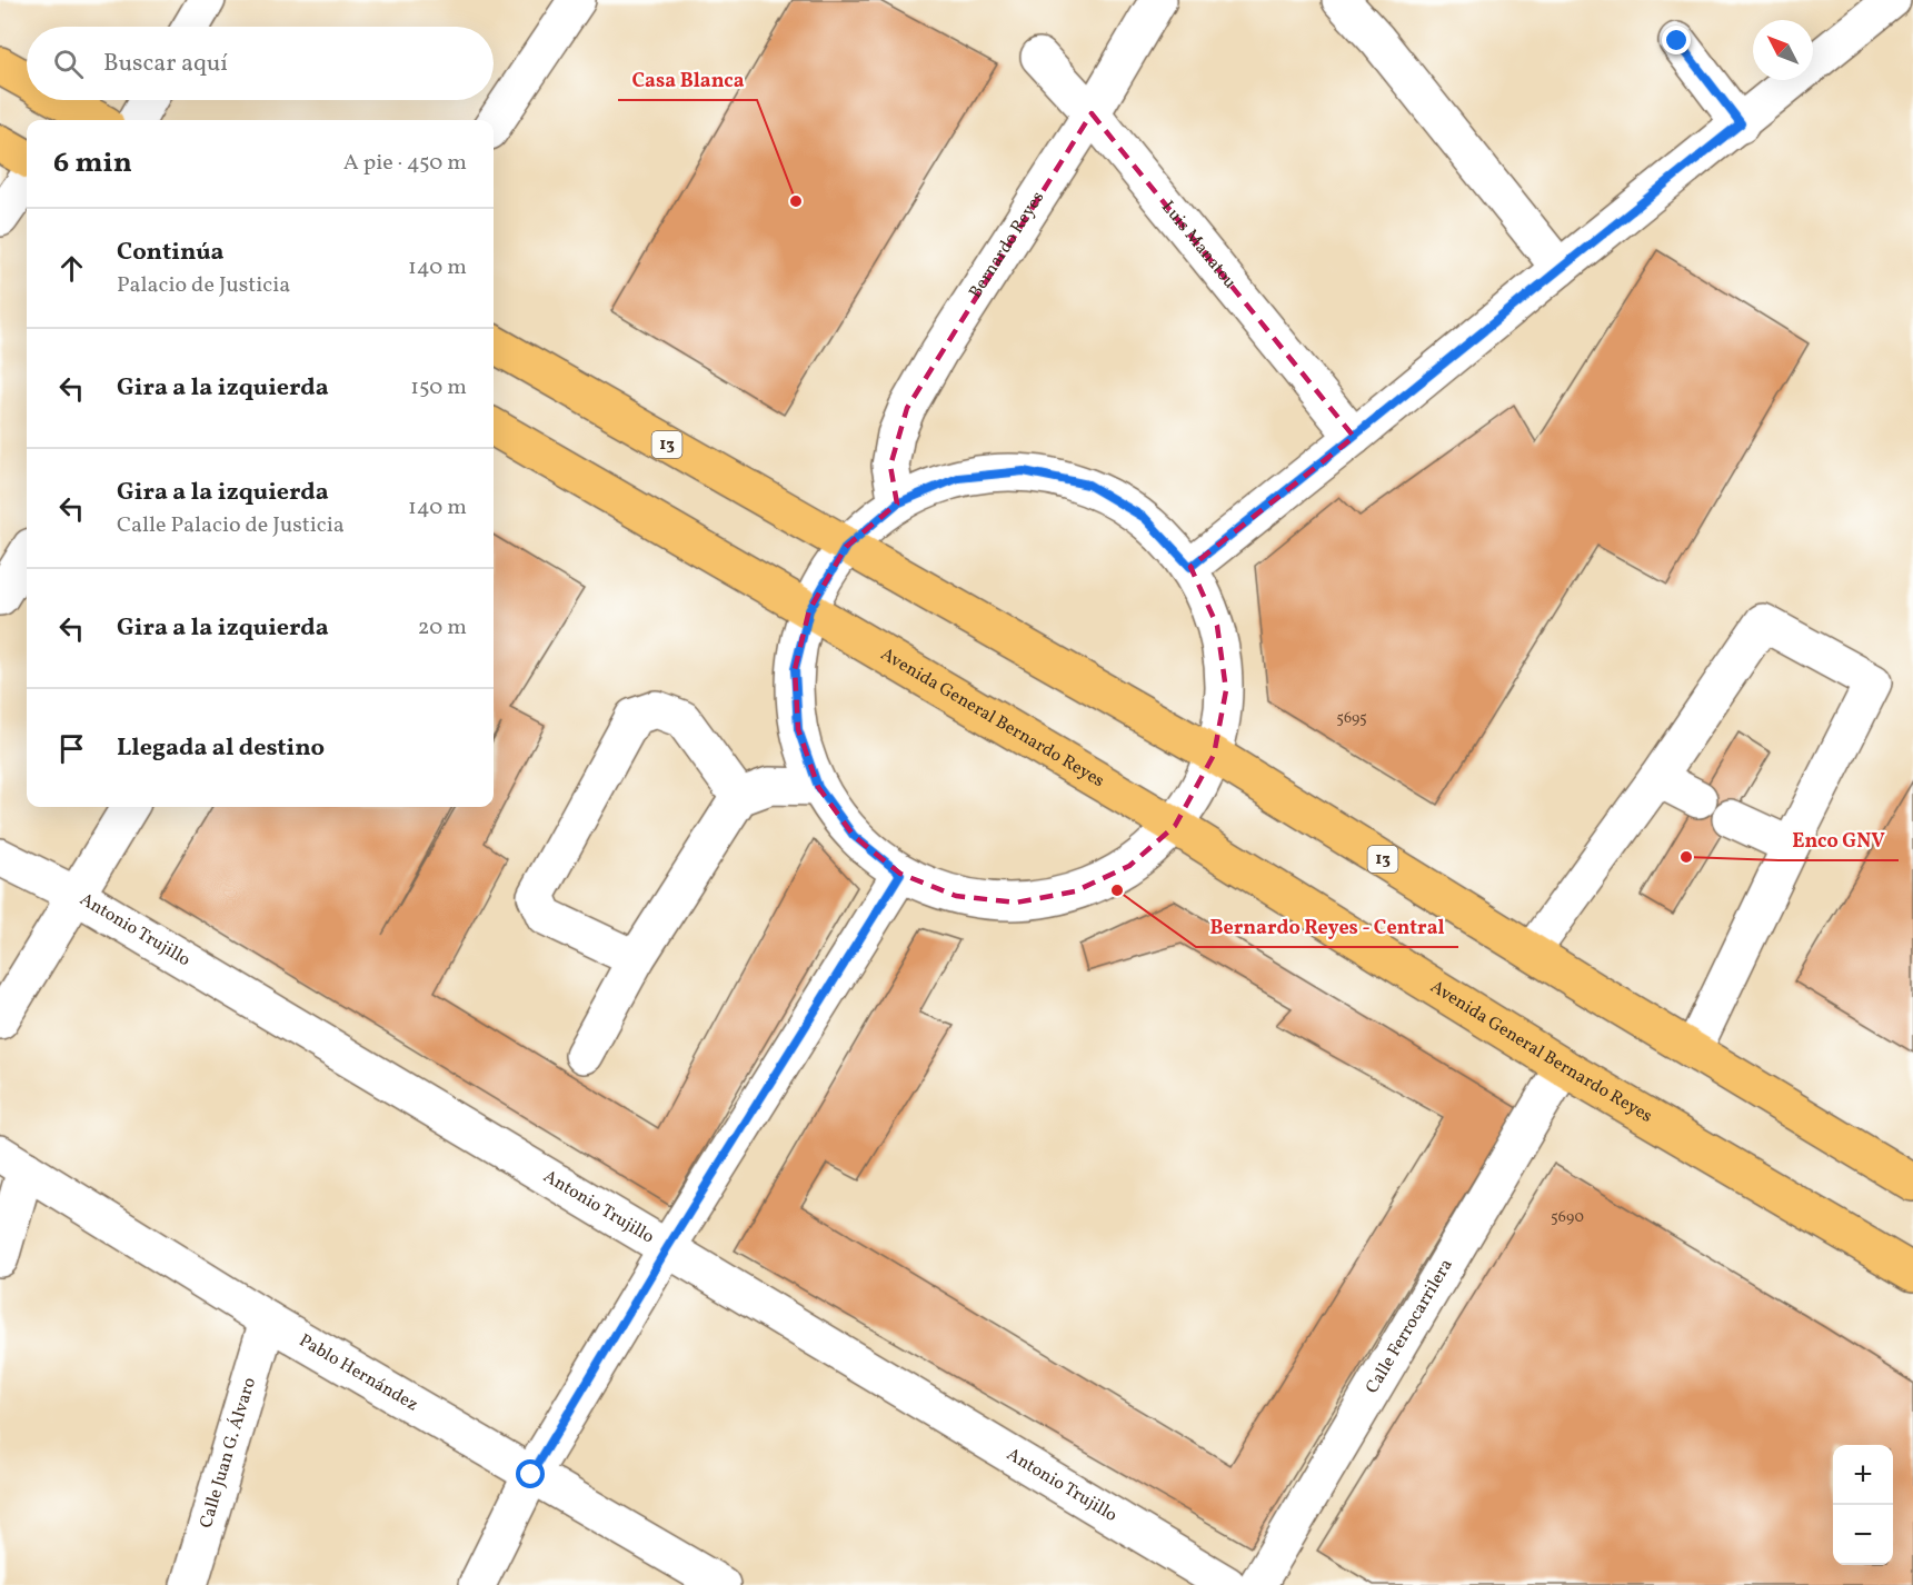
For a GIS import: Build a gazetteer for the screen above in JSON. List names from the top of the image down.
{
  "streets": {
    "main road": ["13", "Avenida General Bernardo Reyes"],
    "street": [
      "Bernardo Reyes",
      "Luis Manatou",
      "Antonio Trujillo",
      "Calle Ferrocarrilera",
      "Pablo Hernández",
      "Calle Juan G. Álvaro"
    ]
  },
  "crossings": [
    ["Bernardo Reyes", "Luis Manatou"],
    ["Avenida General Bernardo Reyes", "Calle Ferrocarrilera"],
    ["Pablo Hernández", "Calle Juan G. Álvaro"]
  ],
  "places": ["Casa Blanca", "Enco GNV", "Bernardo Reyes - Central"],
  "house_numbers": ["5695", "5690"],
  "north": "top left",
  "page": {
    "search": "Buscar aquí",
    "heading": ["6 min", "A pie · 450 m"],
    "list": [
      ["Continúa", "Palacio de Justicia", "140 m"],
      ["Gira a la izquierda", "150 m"],
      ["Gira a la izquierda", "Calle Palacio de Justicia", "140 m"],
      ["Gira a la izquierda", "20 m"],
      "Llegada al destino"
    ],
    "map_buttons": ["+", "−"]
  }
}
